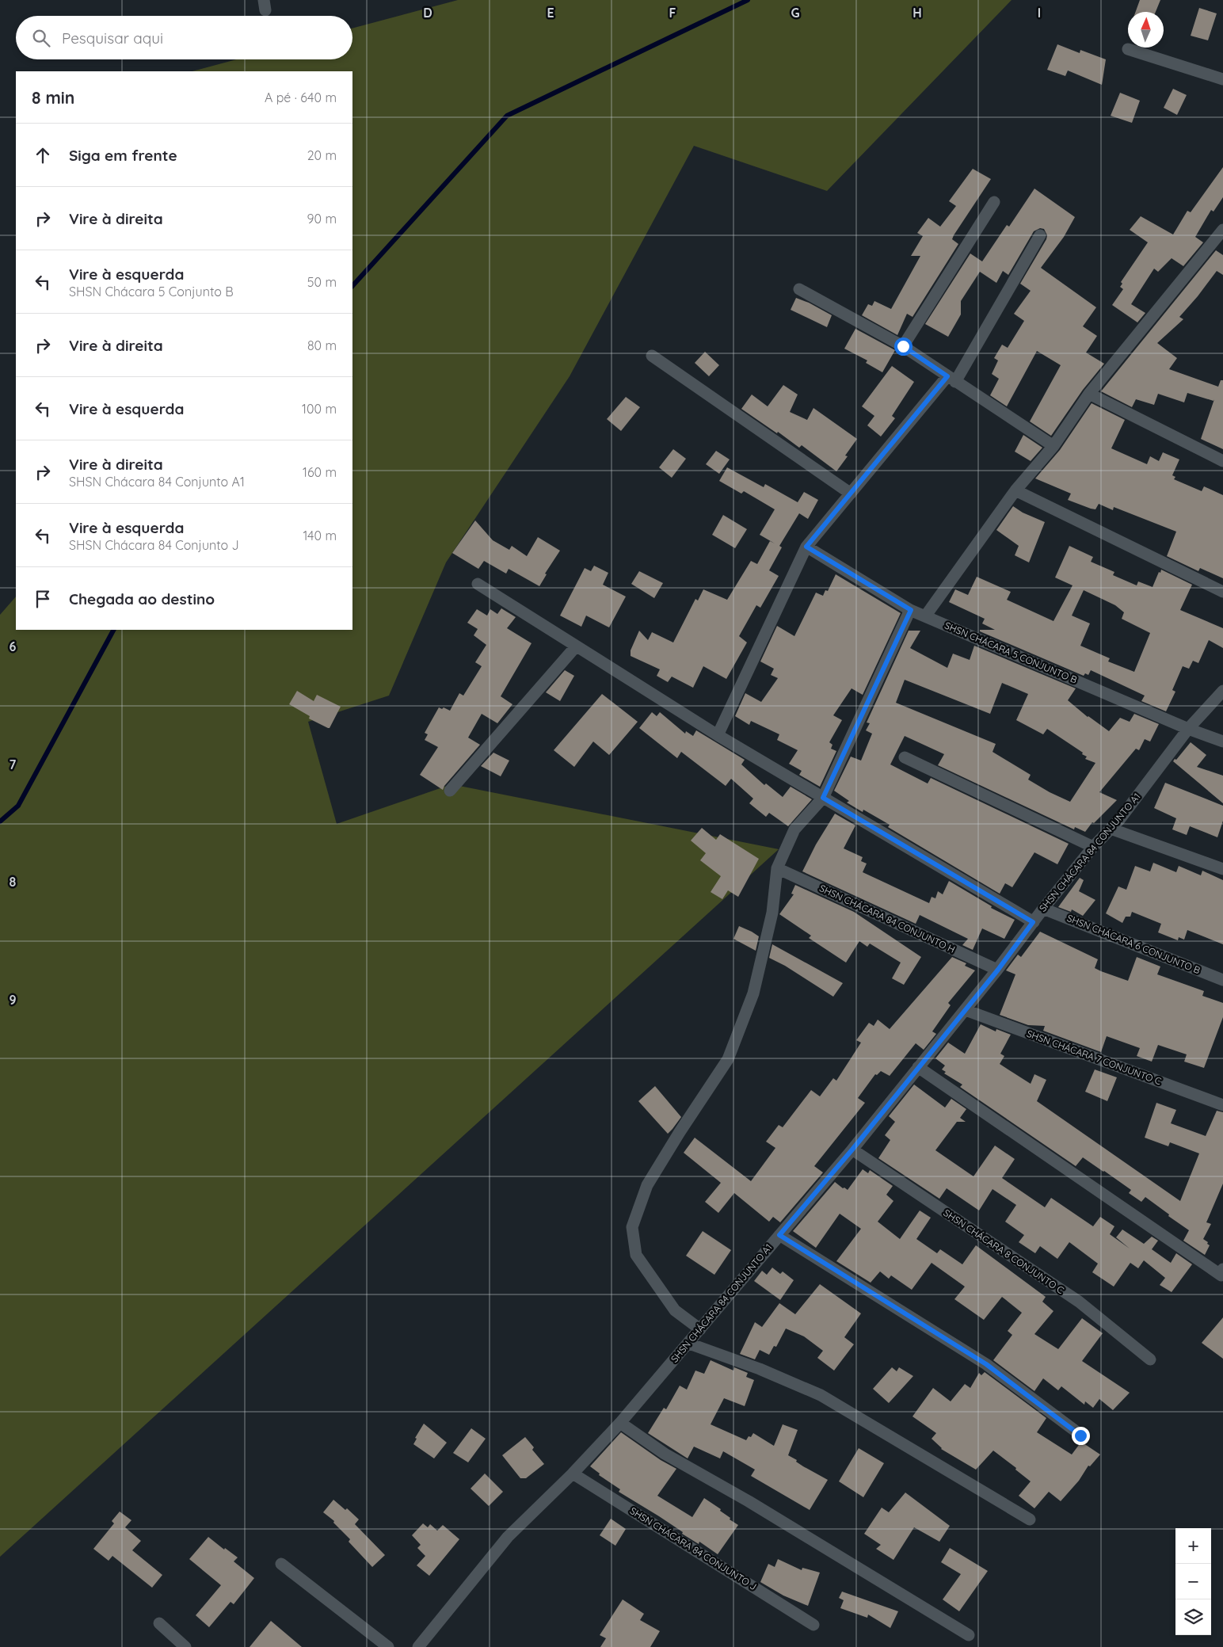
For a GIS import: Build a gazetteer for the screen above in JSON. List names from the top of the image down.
{
  "streets": {
    "street": [
      "SHSN CHÁCARA 5 CONJUNTO B",
      "SHSN CHÁCARA 84 CONJUNTO A1",
      "SHSN CHÁCARA 84 CONJUNTO H",
      "SHSN CHÁCARA 6 CONJUNTO B",
      "SHSN CHÁCARA 7 CONJUNTO C",
      "SHSN CHÁCARA 8 CONJUNTO C",
      "SHSN CHÁCARA 84 CONJUNTO J"
    ]
  },
  "crossings": [
    ["SHSN CHÁCARA 5 CONJUNTO B", "SHSN CHÁCARA 84 CONJUNTO A1"],
    ["SHSN CHÁCARA 84 CONJUNTO A1", "SHSN CHÁCARA 84 CONJUNTO H"],
    ["SHSN CHÁCARA 84 CONJUNTO A1", "SHSN CHÁCARA 6 CONJUNTO B"],
    ["SHSN CHÁCARA 84 CONJUNTO A1", "SHSN CHÁCARA 7 CONJUNTO C"],
    ["SHSN CHÁCARA 84 CONJUNTO A1", "SHSN CHÁCARA 8 CONJUNTO C"],
    ["SHSN CHÁCARA 84 CONJUNTO A1", "SHSN CHÁCARA 84 CONJUNTO J"]
  ],
  "north": "top",
  "page": {
    "search": "Pesquisar aqui",
    "heading": ["8 min", "A pé · 640 m"],
    "list": [
      ["Siga em frente", "20 m"],
      ["Vire à direita", "90 m"],
      ["Vire à esquerda", "SHSN Chácara 5 Conjunto B", "50 m"],
      ["Vire à direita", "80 m"],
      ["Vire à esquerda", "100 m"],
      ["Vire à direita", "SHSN Chácara 84 Conjunto A1", "160 m"],
      ["Vire à esquerda", "SHSN Chácara 84 Conjunto J", "140 m"],
      "Chegada ao destino"
    ],
    "map_buttons": ["+", "−"]
  },
  "grid": {
    "columns": [
      "D",
      "E",
      "F",
      "G",
      "H",
      "I"
    ],
    "rows": [
      "6",
      "7",
      "8",
      "9"
    ]
  }
}
